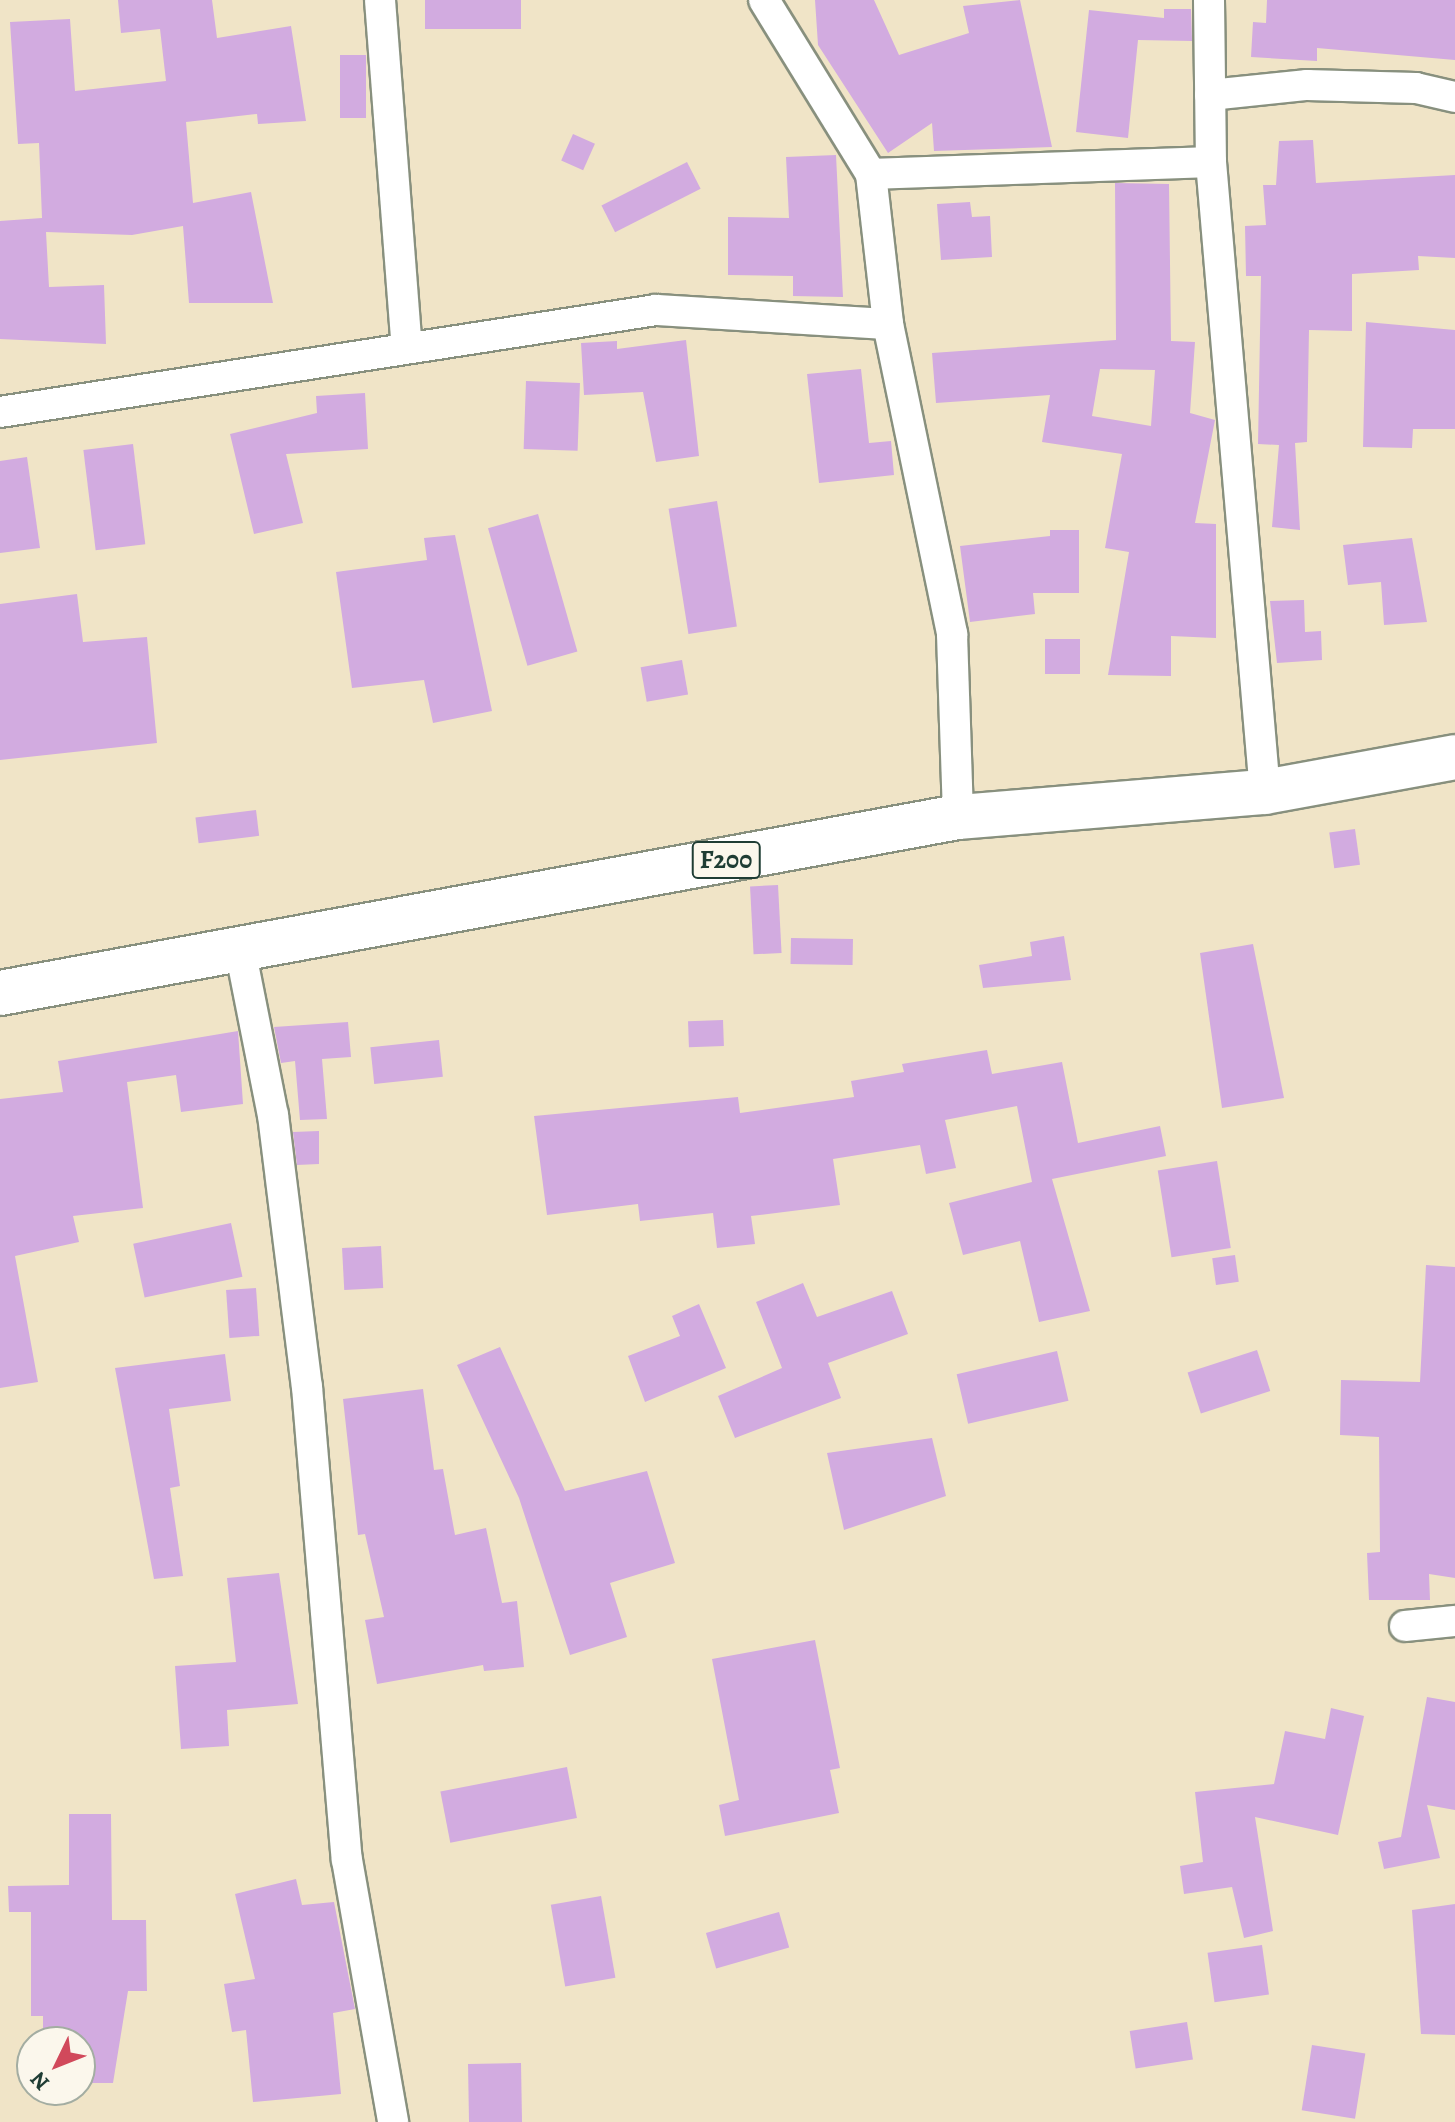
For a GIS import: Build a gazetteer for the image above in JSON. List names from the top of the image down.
{
  "streets": {
    "main road": ["F200"]
  },
  "north": "bottom left"
}
